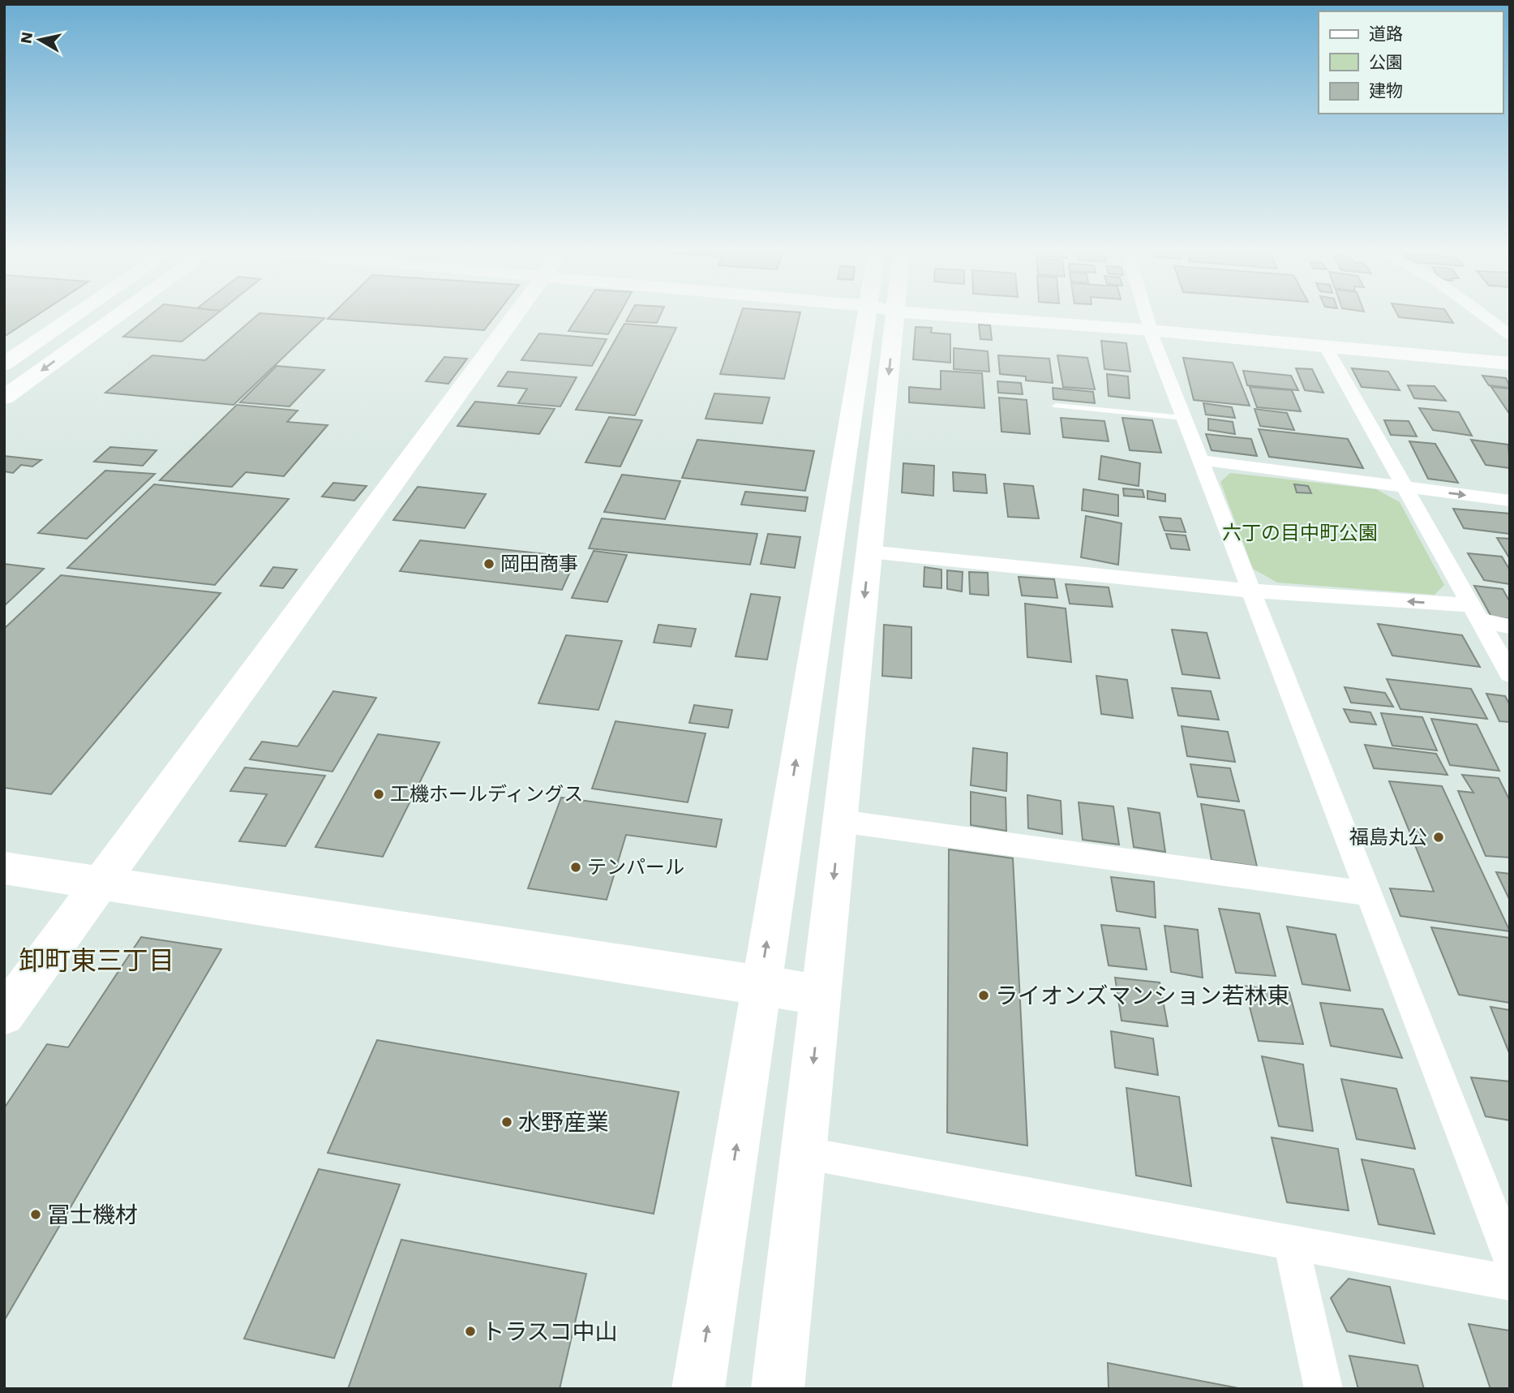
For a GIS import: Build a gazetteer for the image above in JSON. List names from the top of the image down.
{
  "districts": ["卸町東三丁目"],
  "parks": ["六丁の目中町公園"],
  "places": [
    "岡田商事",
    "工機ホールディングス",
    "福島丸公",
    "テンパール",
    "ライオンズマンション若林東",
    "水野産業",
    "冨士機材",
    "トラスコ中山"
  ],
  "legend": ["道路", "公園", "建物"],
  "north": "left"
}
